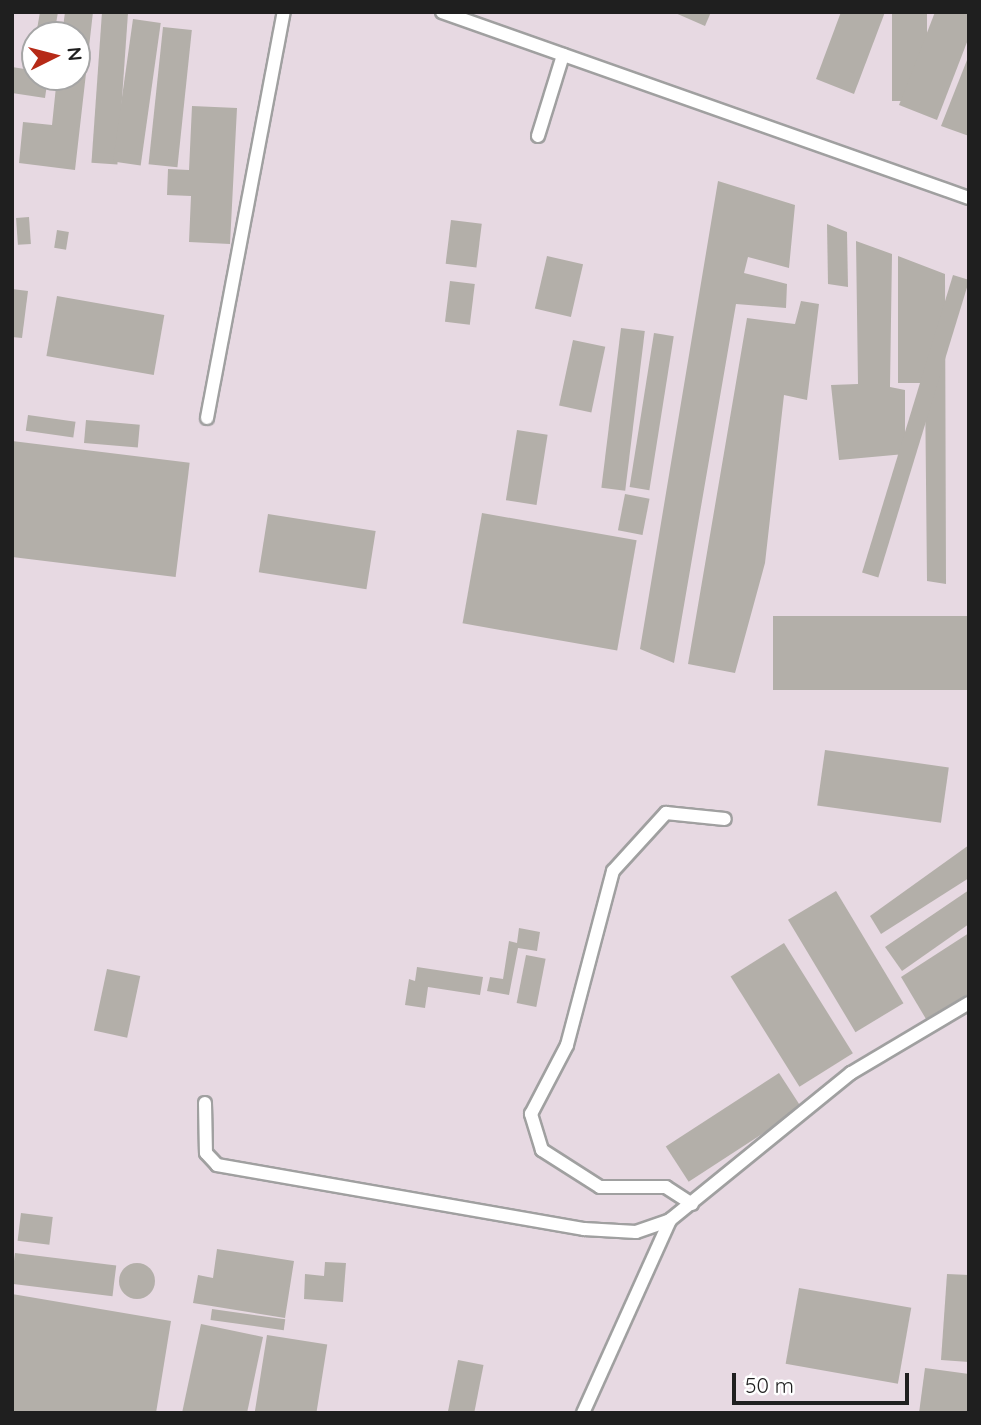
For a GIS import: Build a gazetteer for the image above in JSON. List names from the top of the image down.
{
  "scale_bar": "50 m",
  "north": "right"
}
